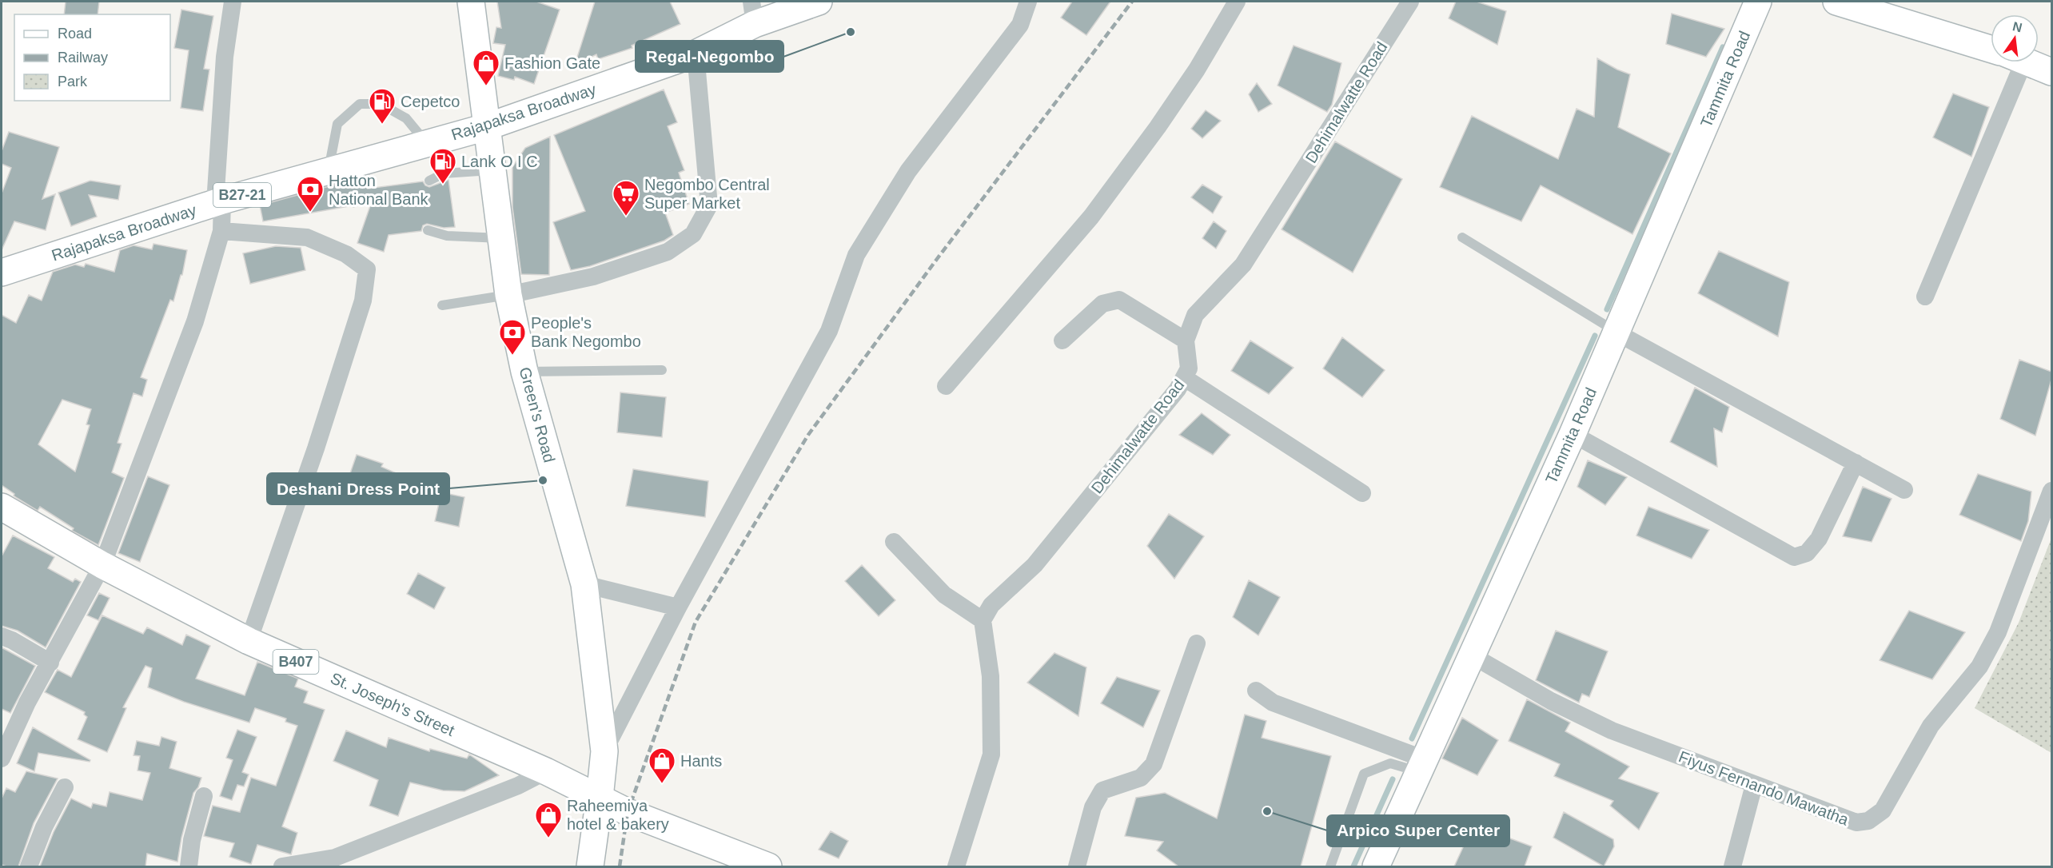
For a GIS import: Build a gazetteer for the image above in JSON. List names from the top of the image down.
{
  "streets": {
    "main road": [
      "Tammita Road",
      "Rajapaksa Broadway",
      "B27-21",
      "Green's Road",
      "B407",
      "St. Joseph's Street"
    ],
    "street": ["Dehimalwatte Road", "Fiyus Fernando Mawatha"]
  },
  "crossings": [
    ["Tammita Road", "Fiyus Fernando Mawatha"],
    ["Rajapaksa Broadway", "Green's Road"],
    ["Green's Road", "St. Joseph's Street"]
  ],
  "places": {
    "other": ["Regal-Negombo", "Deshani Dress Point", "Arpico Super Center"],
    "shop": ["Fashion Gate", "Hants", "Raheemiya hotel & bakery"],
    "fuel station": ["Cepetco", "Lank O I C"],
    "bank": ["Hatton National Bank", "People's Bank Negombo"],
    "supermarket": ["Negombo Central Super Market"]
  },
  "legend": ["Road", "Railway", "Park"],
  "north": "top"
}
